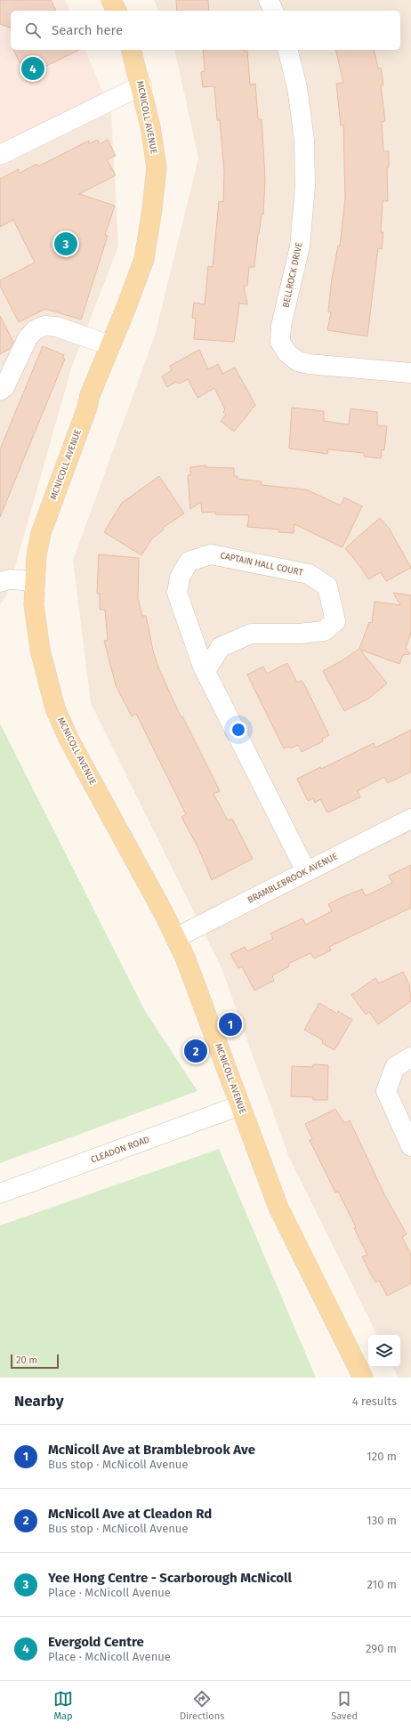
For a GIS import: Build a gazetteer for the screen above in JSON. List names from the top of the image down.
{
  "streets": {
    "main road": ["MCNICOLL AVENUE"],
    "street": [
      "BELLROCK DRIVE",
      "CAPTAIN HALL COURT",
      "BRAMBLEBROOK AVENUE",
      "CLEADON ROAD"
    ]
  },
  "crossings": [
    ["MCNICOLL AVENUE", "BRAMBLEBROOK AVENUE"],
    ["MCNICOLL AVENUE", "CLEADON ROAD"],
    ["CAPTAIN HALL COURT", "BRAMBLEBROOK AVENUE"]
  ],
  "scale_bar": "20 m",
  "page": {
    "search": "Search here",
    "pins": [
      "4",
      "3",
      "1",
      "2"
    ],
    "scale": "20 m",
    "heading": ["Nearby", "4 results"],
    "list": [
      {
        "mark": "1",
        "name": "McNicoll Ave at Bramblebrook Ave",
        "note": "Bus stop · McNicoll Avenue",
        "value": "120 m"
      },
      {
        "mark": "2",
        "name": "McNicoll Ave at Cleadon Rd",
        "note": "Bus stop · McNicoll Avenue",
        "value": "130 m"
      },
      {
        "mark": "3",
        "name": "Yee Hong Centre - Scarborough McNicoll",
        "note": "Place · McNicoll Avenue",
        "value": "210 m"
      },
      {
        "mark": "4",
        "name": "Evergold Centre",
        "note": "Place · McNicoll Avenue",
        "value": "290 m"
      }
    ],
    "nav": ["Map", "Directions", "Saved"]
  }
}
